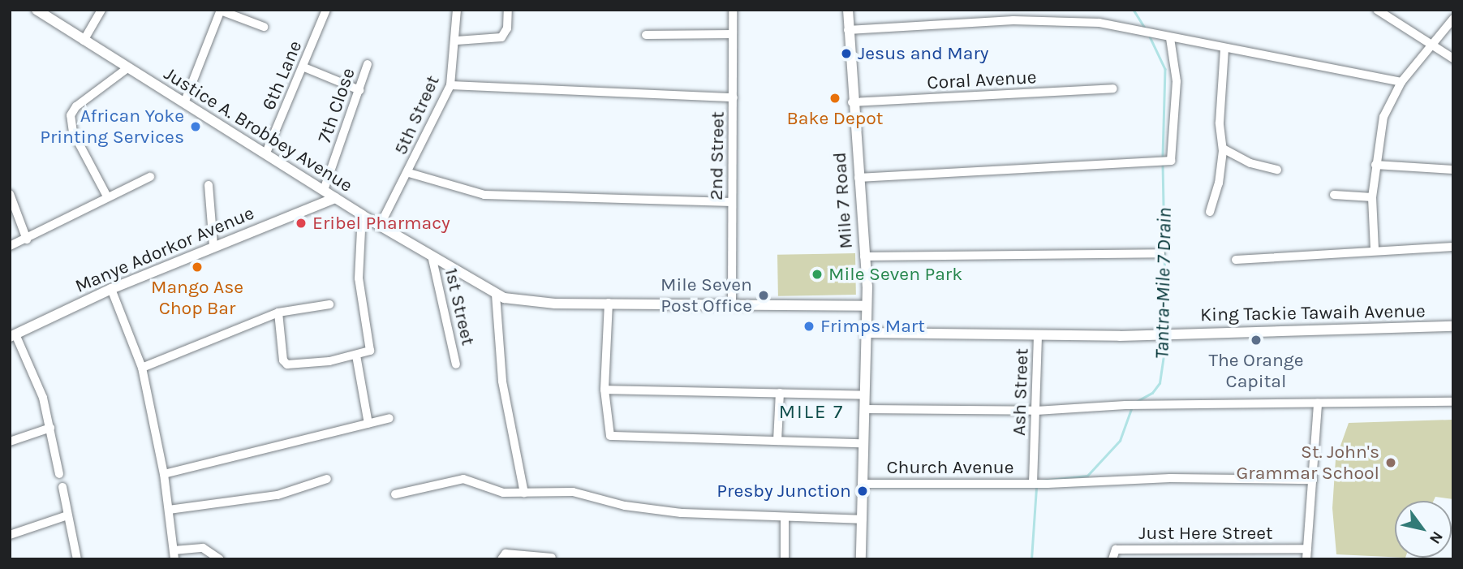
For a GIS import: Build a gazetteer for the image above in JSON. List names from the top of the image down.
{
  "streets": {
    "street": [
      "6th Lane",
      "Coral Avenue",
      "7th Close",
      "5th Street",
      "Justice A. Brobbey Avenue",
      "2nd Street",
      "Mile 7 Road",
      "Manye Adorkor Avenue",
      "1st Street",
      "King Tackie Tawaih Avenue",
      "Ash Street",
      "Church Avenue",
      "Just Here Street"
    ]
  },
  "crossings": [
    ["6th Lane", "Justice A. Brobbey Avenue"],
    ["Coral Avenue", "Mile 7 Road"],
    ["7th Close", "Justice A. Brobbey Avenue"],
    ["5th Street", "Justice A. Brobbey Avenue"],
    ["Justice A. Brobbey Avenue", "2nd Street"],
    ["Justice A. Brobbey Avenue", "Mile 7 Road"],
    ["Justice A. Brobbey Avenue", "Manye Adorkor Avenue"],
    ["Justice A. Brobbey Avenue", "1st Street"],
    ["Mile 7 Road", "King Tackie Tawaih Avenue"],
    ["Mile 7 Road", "Church Avenue"],
    ["King Tackie Tawaih Avenue", "Ash Street"],
    ["Ash Street", "Church Avenue"]
  ],
  "districts": ["MILE 7"],
  "water": ["Tantra-Mile 7 Drain"],
  "places": [
    "Jesus and Mary",
    "Bake Depot",
    "African Yoke Printing Services",
    "Eribel Pharmacy",
    "Mango Ase Chop Bar",
    "Mile Seven Park",
    "Mile Seven Post Office",
    "Frimps Mart",
    "The Orange Capital",
    "St. John's Grammar School",
    "Presby Junction"
  ],
  "north": "bottom right"
}
